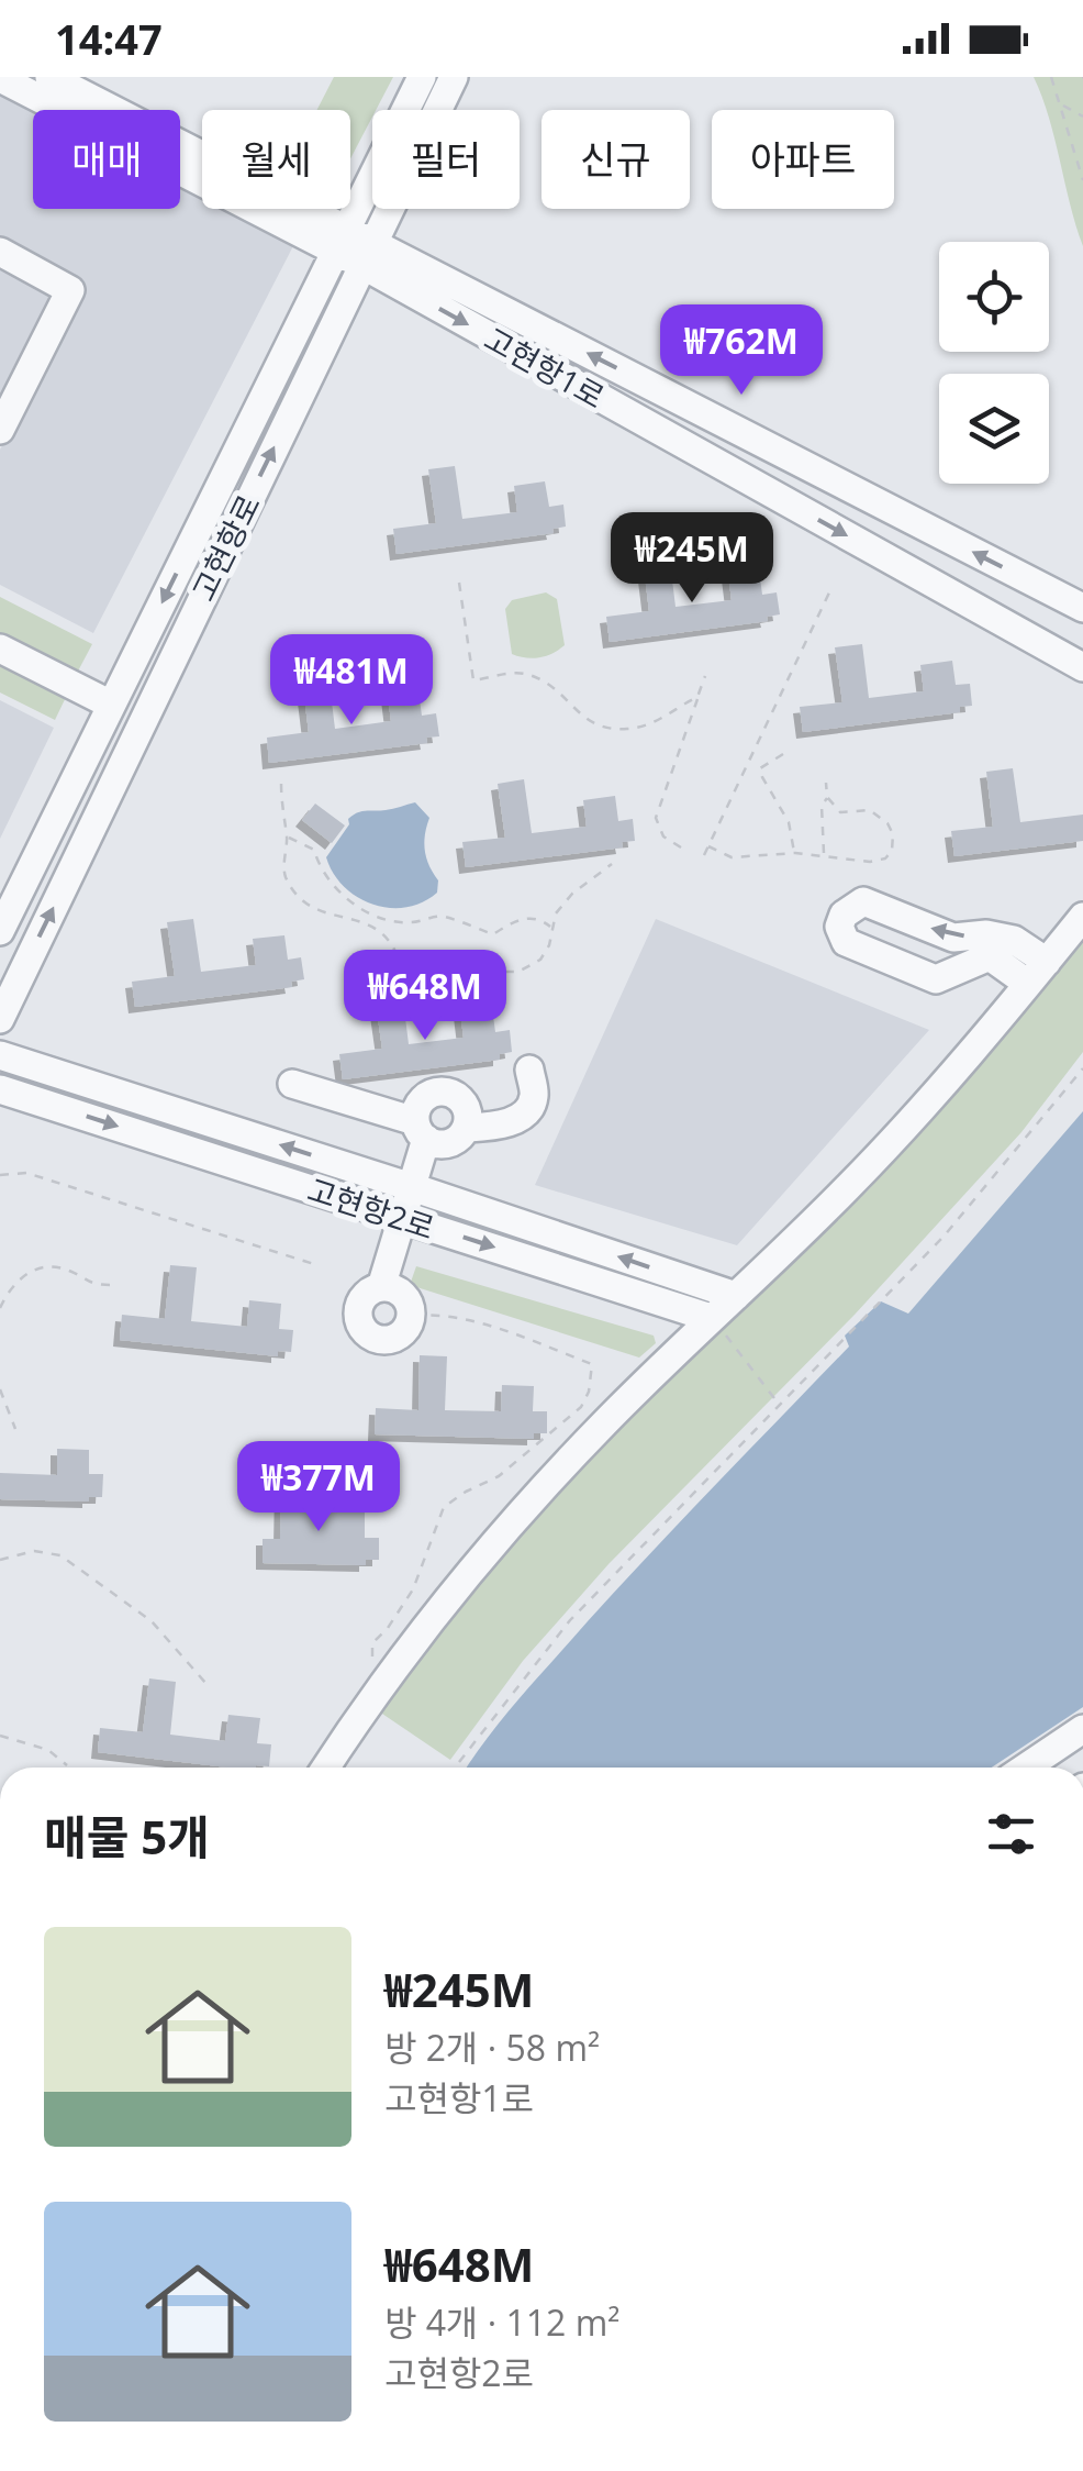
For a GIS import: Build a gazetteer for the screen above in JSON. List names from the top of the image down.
{
  "streets": {
    "street": ["고현항1로", "고현항로", "고현항2로"]
  },
  "crossings": [
    ["고현항1로", "고현항로"]
  ],
  "page": {
    "status": "14:47",
    "chip": [
      "매매",
      "월세",
      "필터",
      "신규",
      "아파트"
    ],
    "price": [
      "₩762M",
      "₩245M",
      "₩481M",
      "₩648M",
      "₩377M"
    ],
    "heading": "매물 5개",
    "list": [
      {
        "name": "₩245M",
        "note": "방 2개 · 58 m² · 고현항1로"
      },
      {
        "name": "₩648M",
        "note": "방 4개 · 112 m² · 고현항2로"
      }
    ]
  }
}
